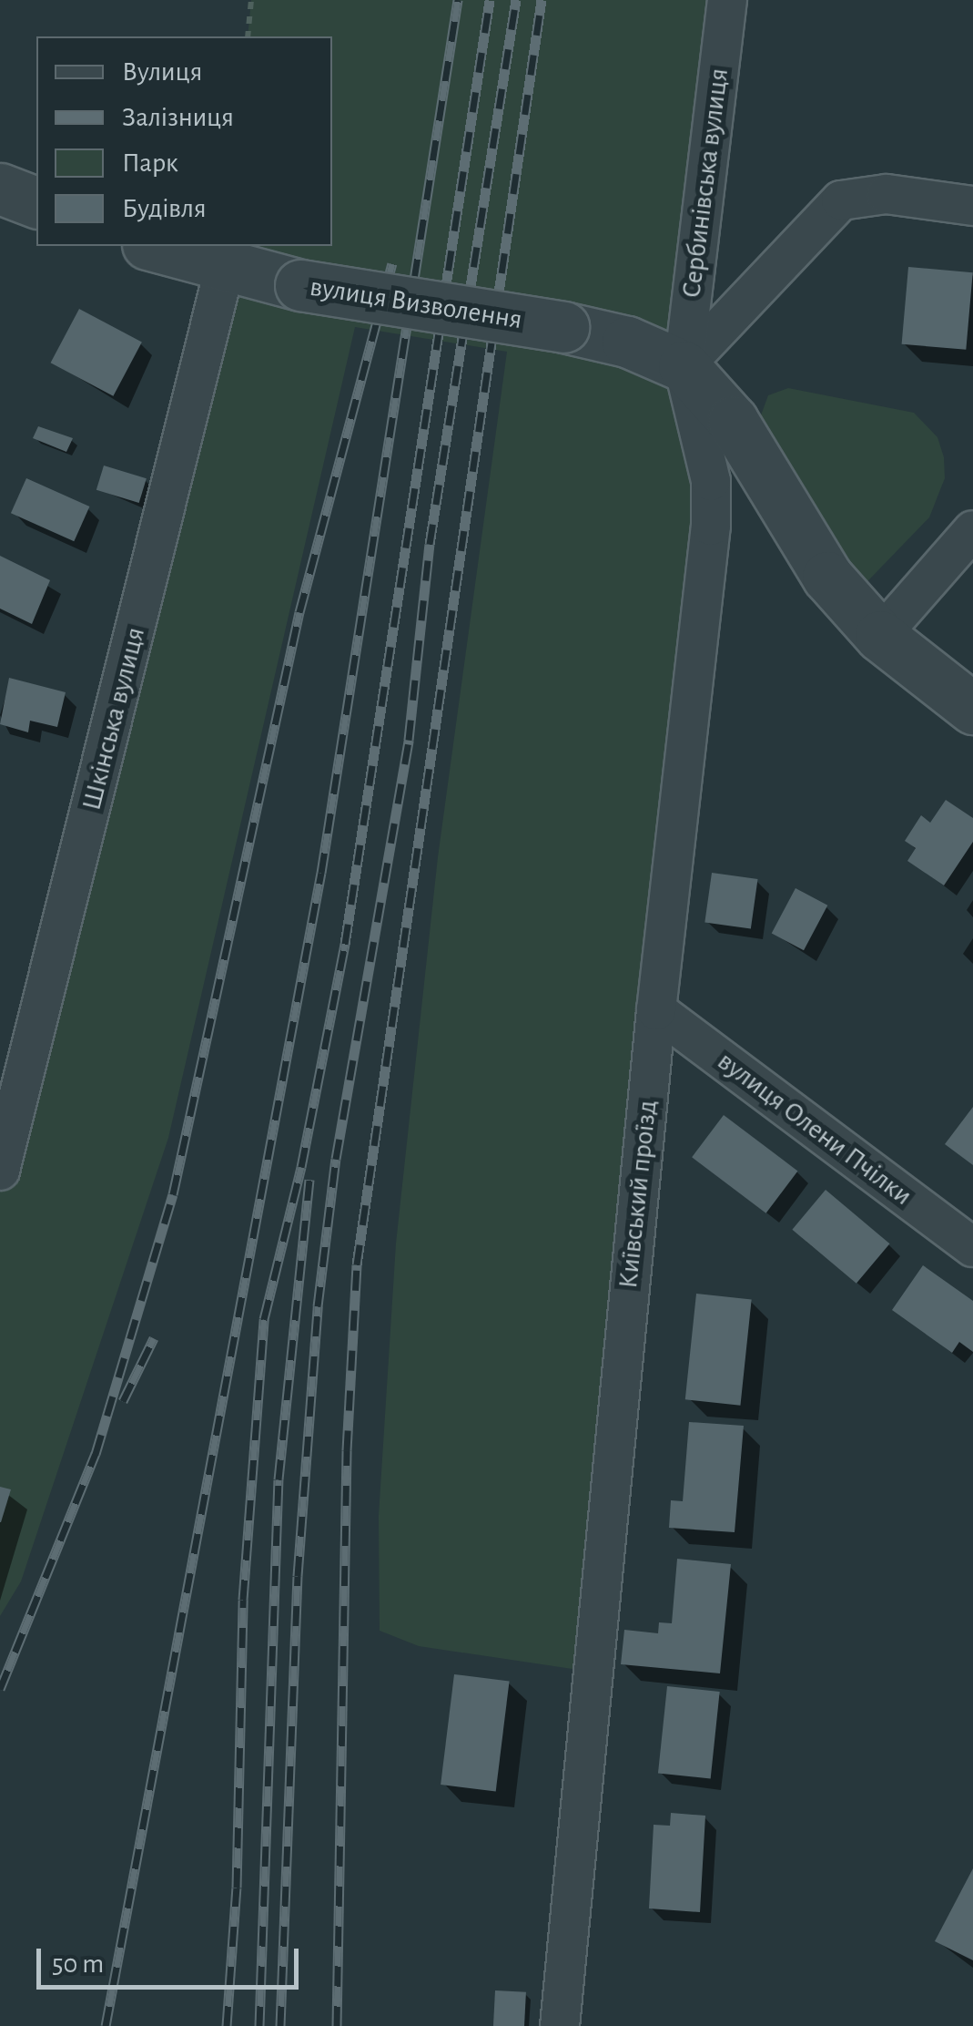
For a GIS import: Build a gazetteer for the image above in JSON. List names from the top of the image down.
{
  "streets": {
    "street": [
      "Сербинівська вулиця",
      "вулиця Визволення",
      "Шкінська вулиця",
      "вулиця Олени Пчілки",
      "Київський проїзд"
    ]
  },
  "crossings": [
    ["Сербинівська вулиця", "вулиця Визволення"],
    ["Сербинівська вулиця", "Київський проїзд"],
    ["вулиця Визволення", "Шкінська вулиця"],
    ["вулиця Визволення", "Київський проїзд"],
    ["вулиця Олени Пчілки", "Київський проїзд"]
  ],
  "legend": [
    "Вулиця",
    "Залізниця",
    "Парк",
    "Будівля"
  ],
  "scale_bar": "50 m"
}
